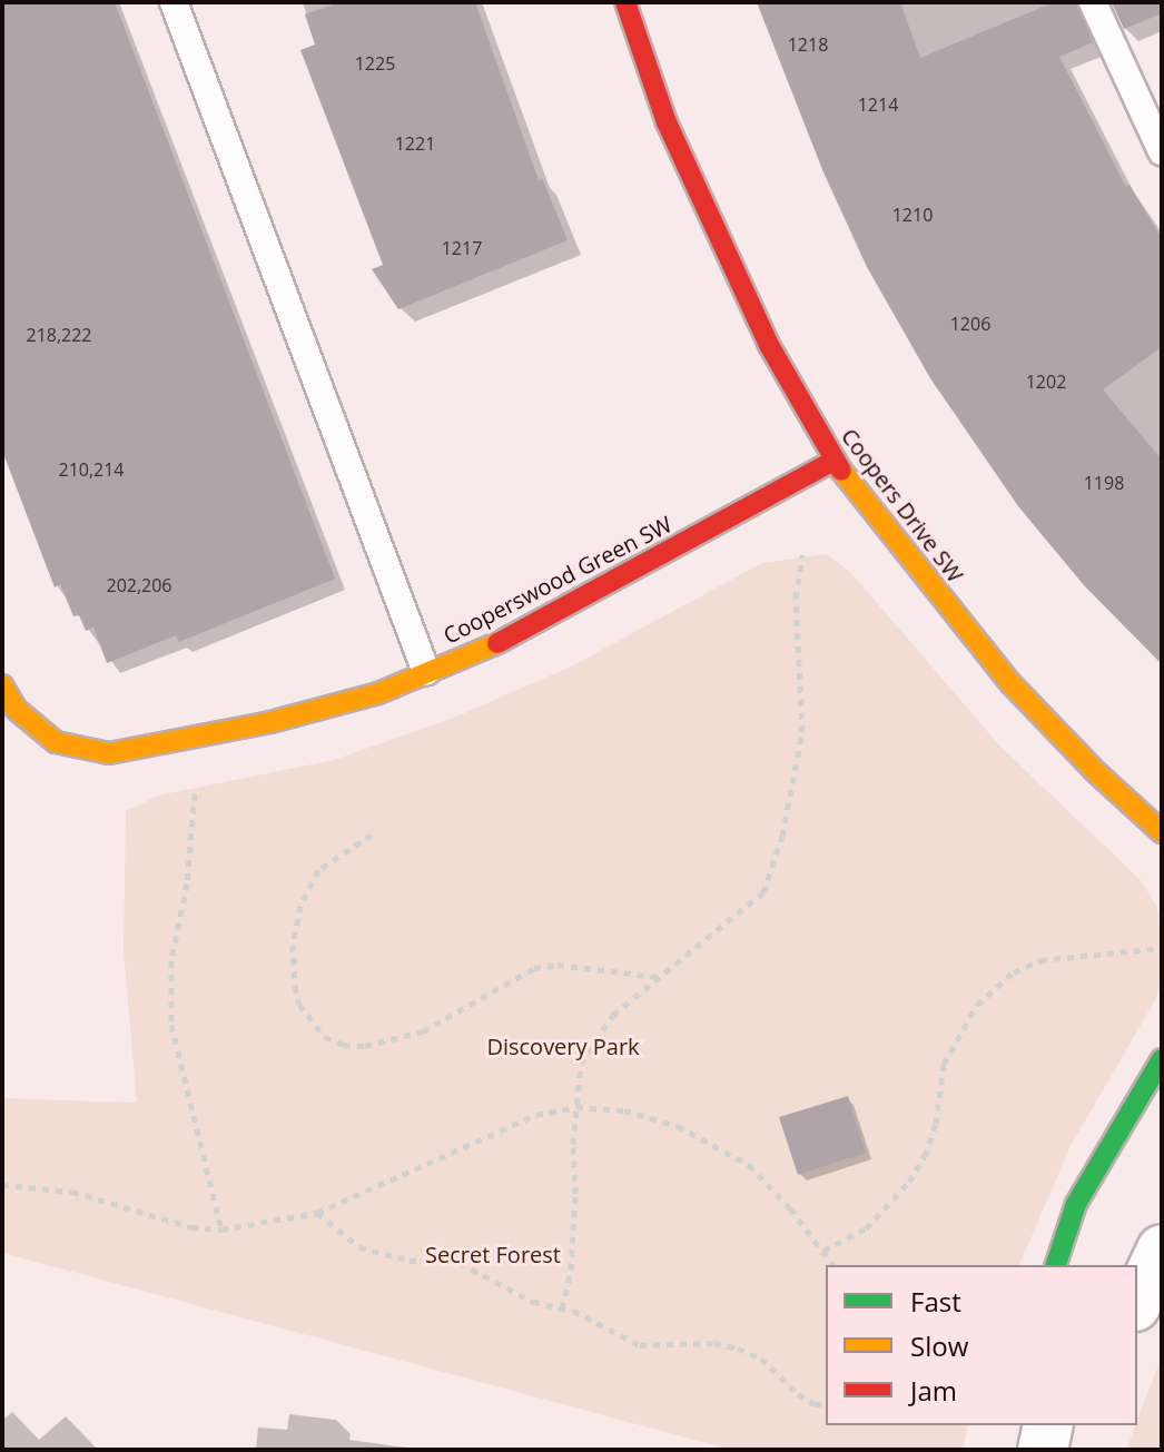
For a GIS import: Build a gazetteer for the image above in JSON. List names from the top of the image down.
{
  "streets": {
    "street": ["Coopers Drive SW", "Cooperswood Green SW"]
  },
  "crossings": [
    ["Coopers Drive SW", "Cooperswood Green SW"]
  ],
  "parks": ["Discovery Park", "Secret Forest"],
  "house_numbers": [
    "1218",
    "1225",
    "1214",
    "1221",
    "1210",
    "1217",
    "1206",
    "218,222",
    "1202",
    "210,214",
    "1198",
    "202,206"
  ],
  "legend": ["Fast", "Slow", "Jam"]
}
